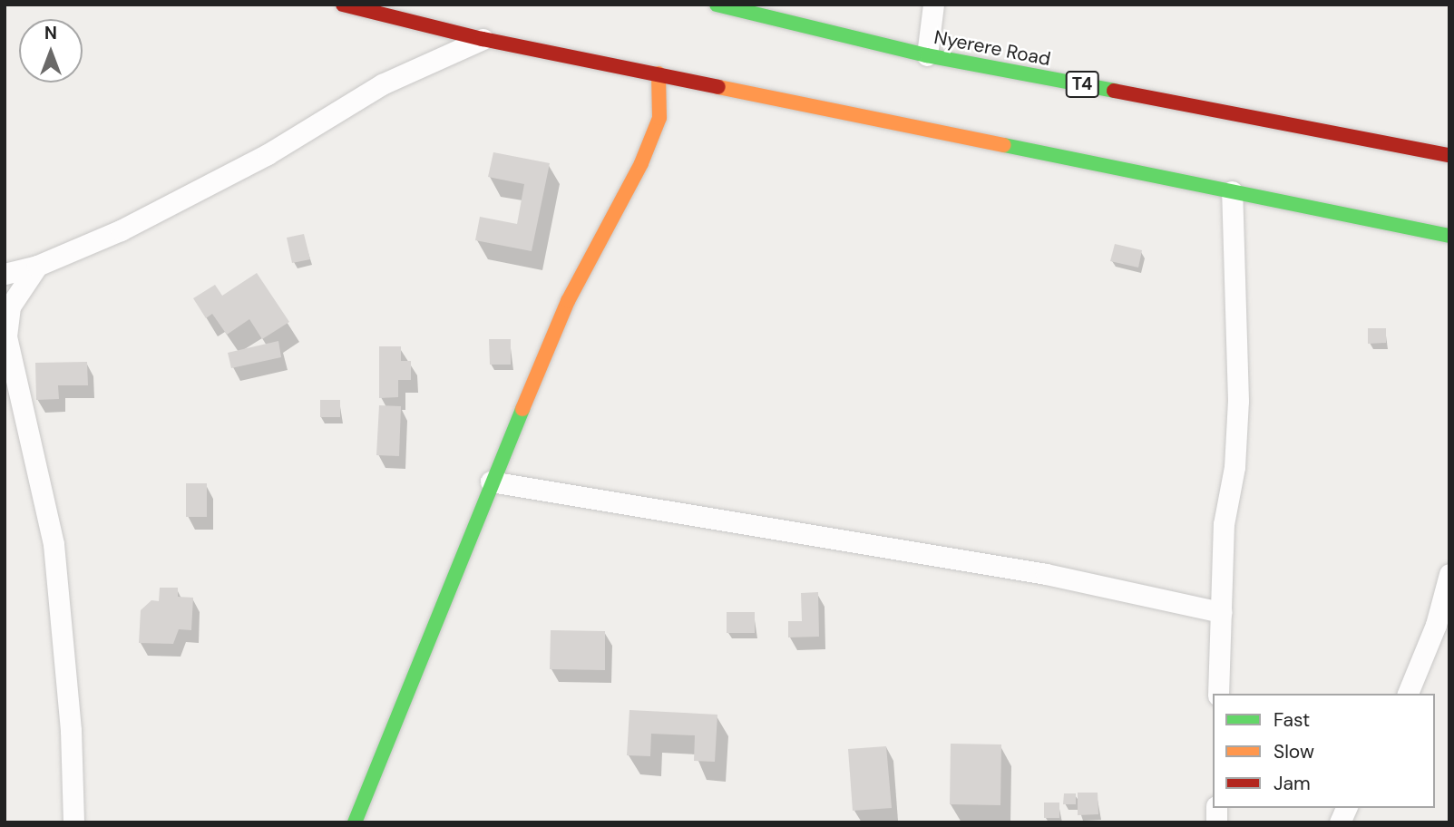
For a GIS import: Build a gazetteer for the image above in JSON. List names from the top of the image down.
{
  "streets": {
    "main road": ["Nyerere Road", "T4"]
  },
  "legend": ["Fast", "Slow", "Jam"],
  "north": "top"
}
